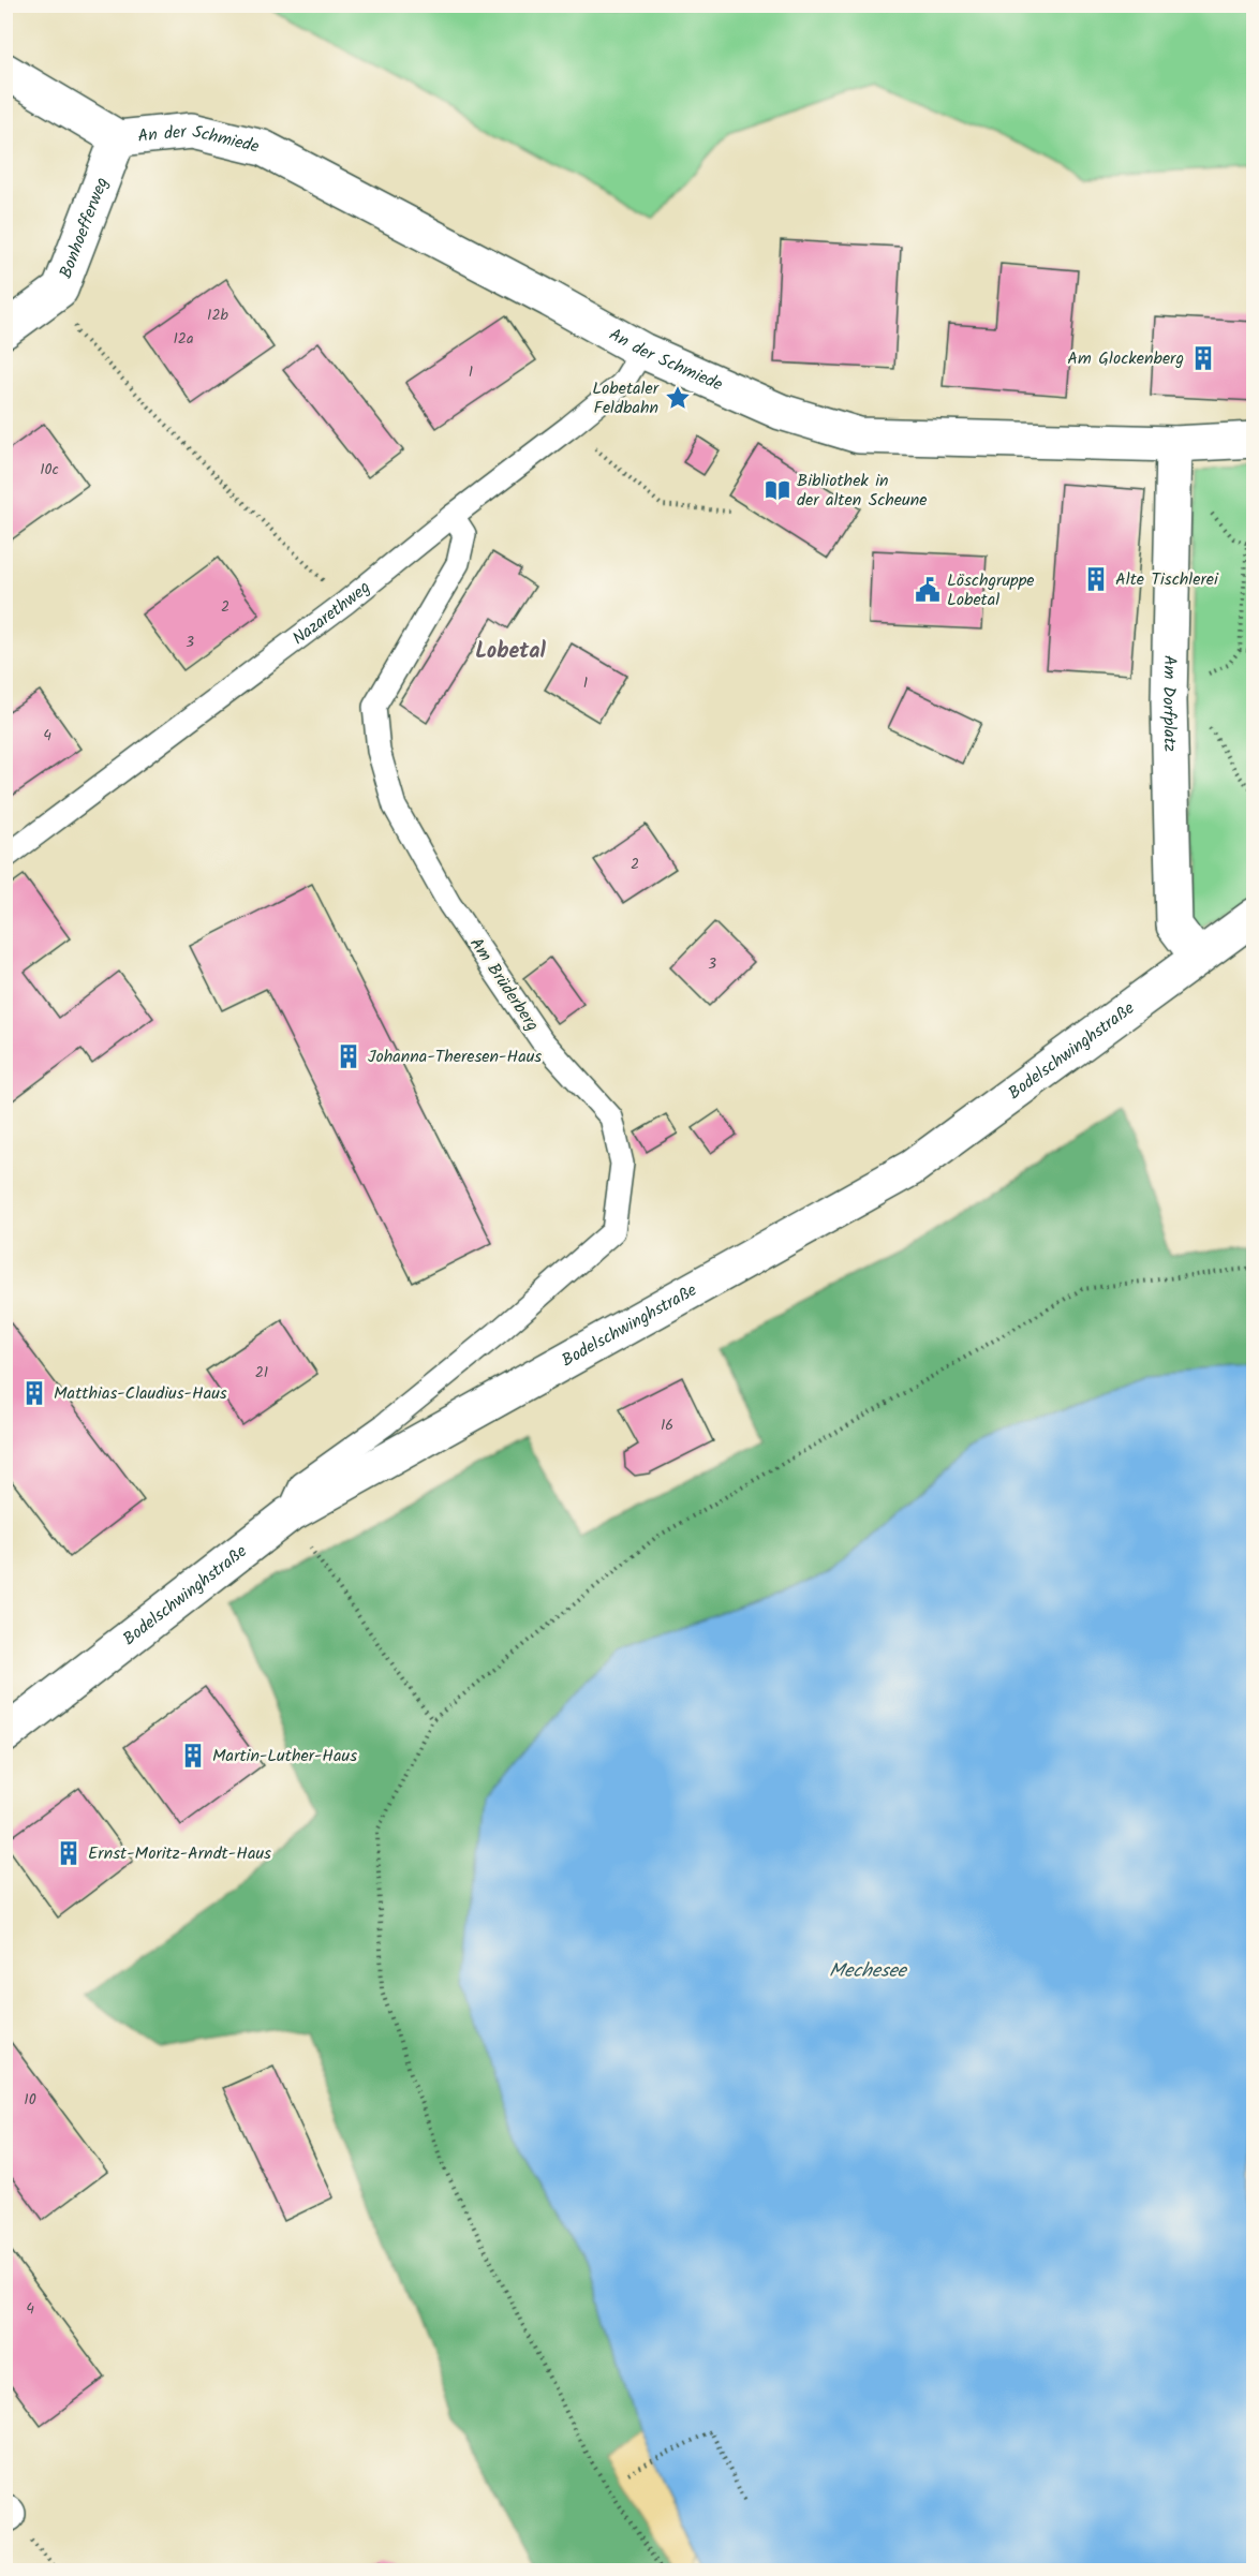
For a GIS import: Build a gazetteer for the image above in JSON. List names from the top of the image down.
{
  "streets": {
    "street": [
      "An der Schmiede",
      "Bonhoefferweg",
      "Am Dorfplatz",
      "Bodelschwinghstraße"
    ],
    "lane": ["Nazarethweg", "Am Brüderberg"]
  },
  "crossings": [
    ["An der Schmiede", "Bonhoefferweg"],
    ["An der Schmiede", "Nazarethweg"],
    ["An der Schmiede", "Am Dorfplatz"],
    ["Nazarethweg", "Am Brüderberg"],
    ["Am Dorfplatz", "Bodelschwinghstraße"],
    ["Am Brüderberg", "Bodelschwinghstraße"]
  ],
  "districts": ["Lobetal"],
  "water": ["Mechesee"],
  "places": {
    "building": [
      "Am Glockenberg",
      "Alte Tischlerei",
      "Johanna-Theresen-Haus",
      "Matthias-Claudius-Haus",
      "Martin-Luther-Haus",
      "Ernst-Moritz-Arndt-Haus"
    ],
    "place": ["Lobetaler Feldbahn"],
    "library": ["Bibliothek in der alten Scheune"],
    "public building": ["Löschgruppe Lobetal"]
  },
  "house_numbers": [
    "12b",
    "12a",
    "1",
    "10c",
    "2",
    "3",
    "1",
    "4",
    "2",
    "3",
    "21",
    "16",
    "10",
    "4"
  ]
}
